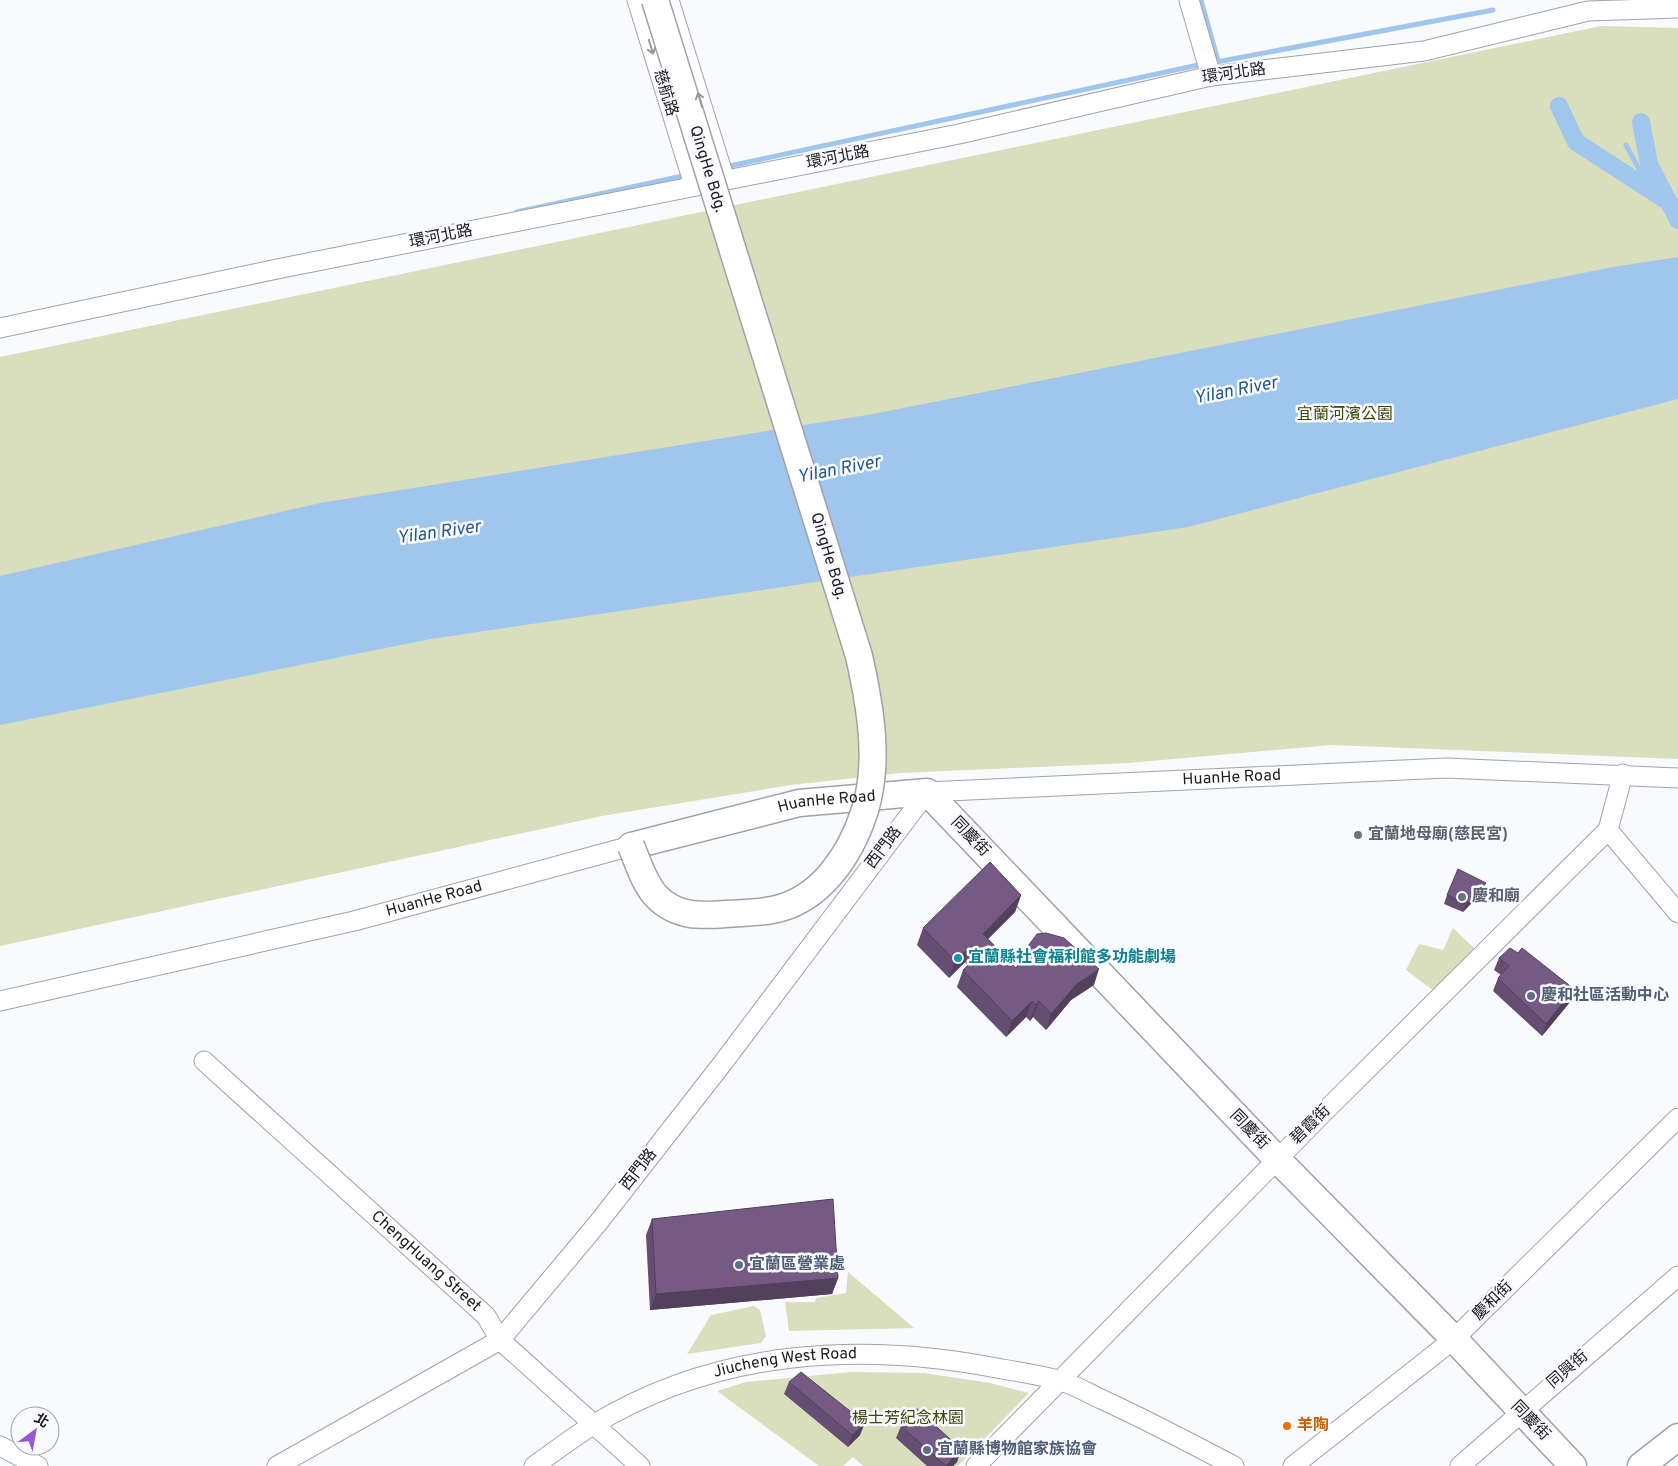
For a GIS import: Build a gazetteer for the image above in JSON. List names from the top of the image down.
{
  "streets": {
    "street": [
      "環河北路",
      "慈航路",
      "QingHe Bdg.",
      "HuanHe Road",
      "同慶街",
      "西門路",
      "碧霞街",
      "ChengHuang Street",
      "慶和街",
      "Jiucheng West Road",
      "同興街"
    ]
  },
  "crossings": [
    ["環河北路", "慈航路"],
    ["QingHe Bdg.", "HuanHe Road"],
    ["HuanHe Road", "同慶街"],
    ["HuanHe Road", "西門路"],
    ["HuanHe Road", "碧霞街"],
    ["同慶街", "西門路"],
    ["同慶街", "碧霞街"],
    ["同慶街", "慶和街"],
    ["同慶街", "同興街"],
    ["西門路", "ChengHuang Street"],
    ["碧霞街", "Jiucheng West Road"],
    ["ChengHuang Street", "Jiucheng West Road"]
  ],
  "water": ["Yilan River"],
  "parks": ["宜蘭河濱公園", "楊士芳紀念林園"],
  "places": [
    "宜蘭地母廟(慈民宮)",
    "慶和廟",
    "宜蘭縣社會福利館多功能劇場",
    "慶和社區活動中心",
    "宜蘭區營業處",
    "羊陶",
    "宜蘭縣博物館家族協會"
  ],
  "north": "top right"
}
